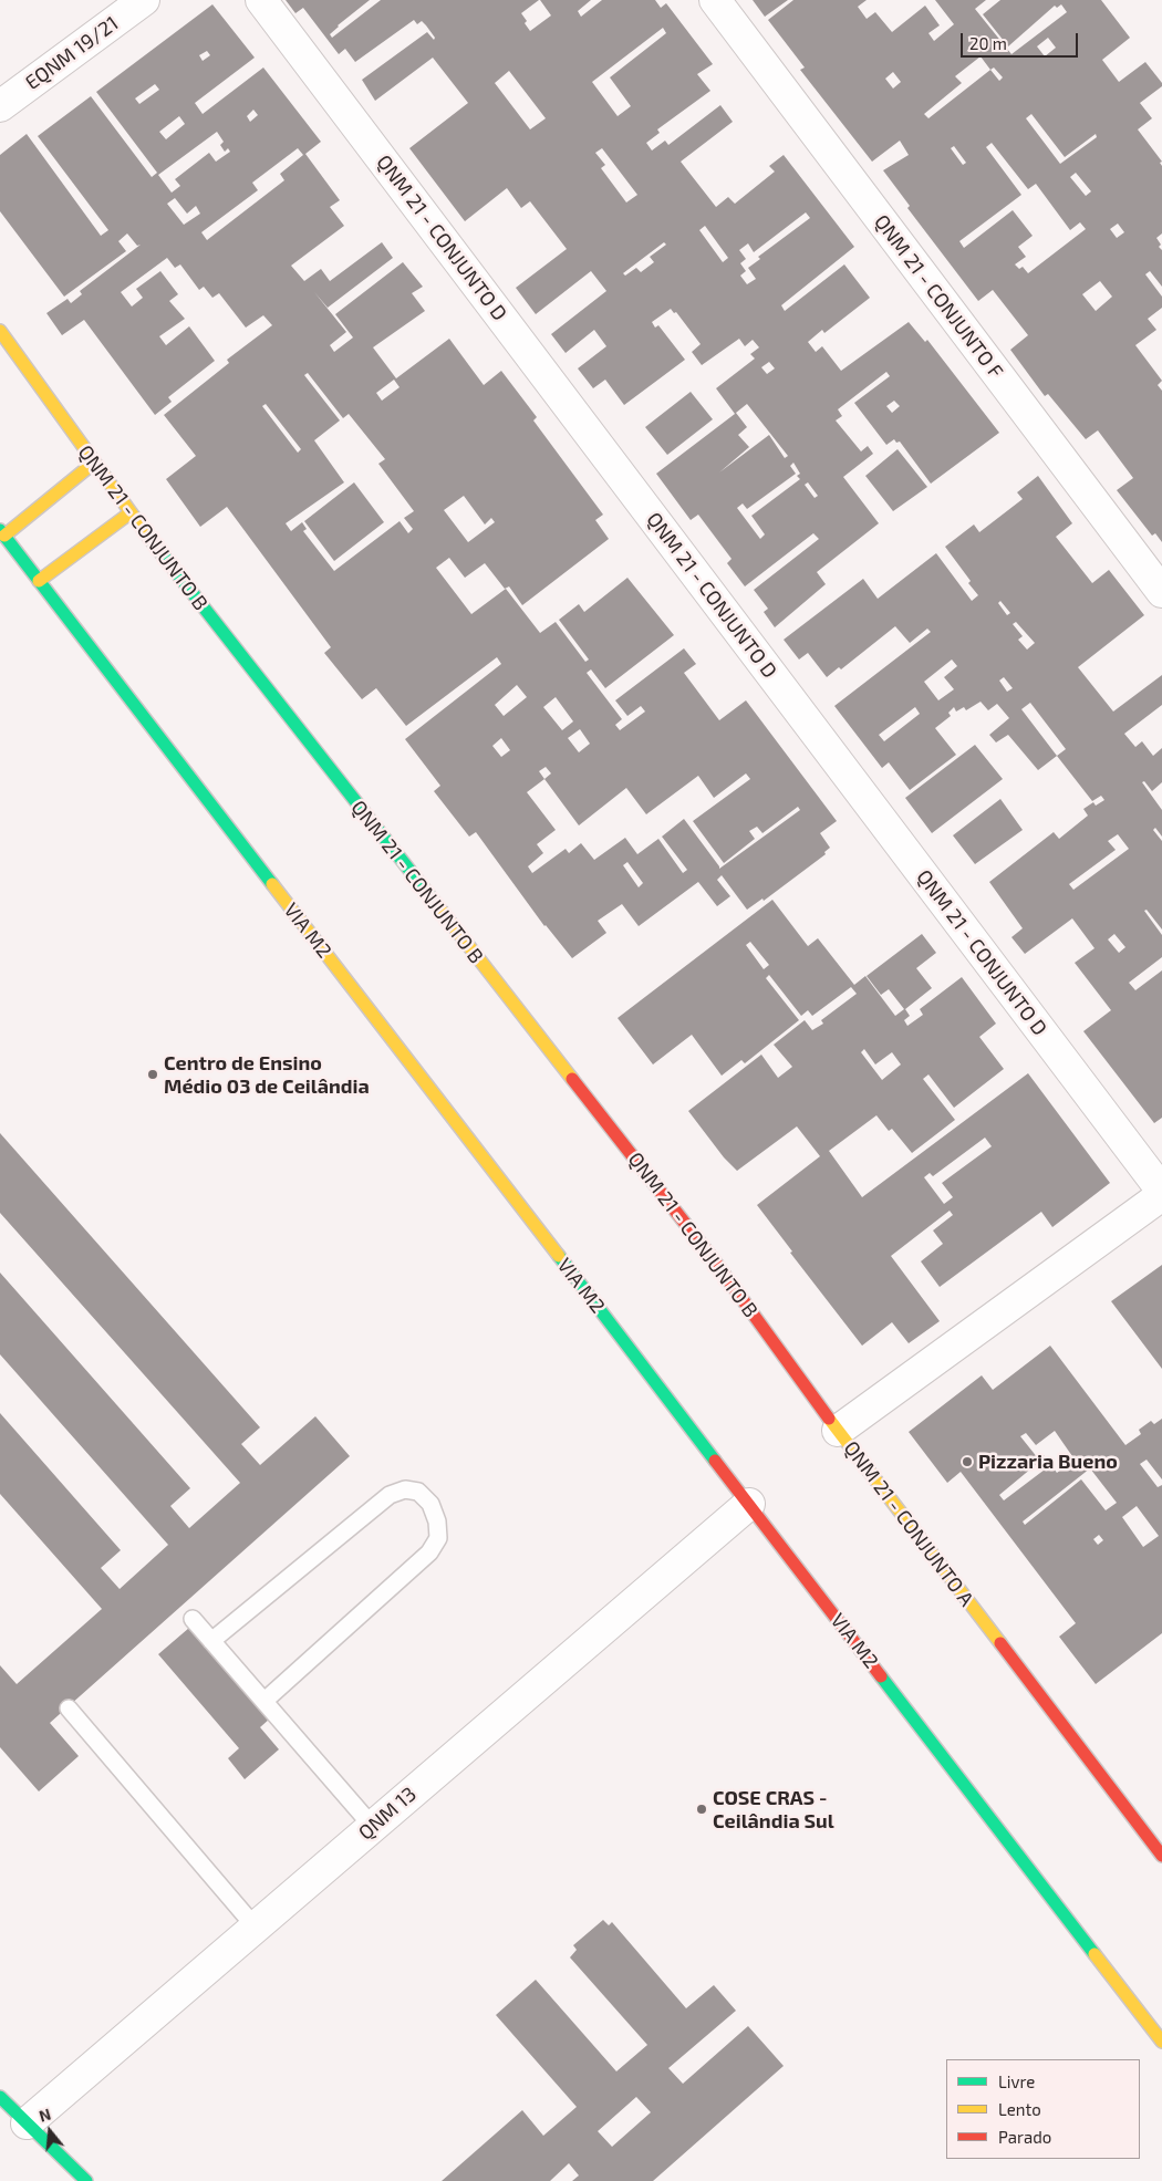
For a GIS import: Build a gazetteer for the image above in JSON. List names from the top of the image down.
{
  "streets": {
    "main road": ["QNM 21 - CONJUNTO B", "VIA M2", "QNM 21 - CONJUNTO A"],
    "street": [
      "EQNM 19/21",
      "QNM 21 - CONJUNTO D",
      "QNM 21 - CONJUNTO F",
      "QNM 13"
    ]
  },
  "crossings": [
    ["QNM 21 - CONJUNTO D", "QNM 21 - CONJUNTO A"],
    ["QNM 21 - CONJUNTO B", "QNM 21 - CONJUNTO A"],
    ["VIA M2", "QNM 13"]
  ],
  "places": ["Centro de Ensino Médio 03 de Ceilândia", "Pizzaria Bueno", "COSE CRAS - Ceilândia Sul"],
  "legend": ["Livre", "Lento", "Parado"],
  "scale_bar": "20 m",
  "north": "top"
}
